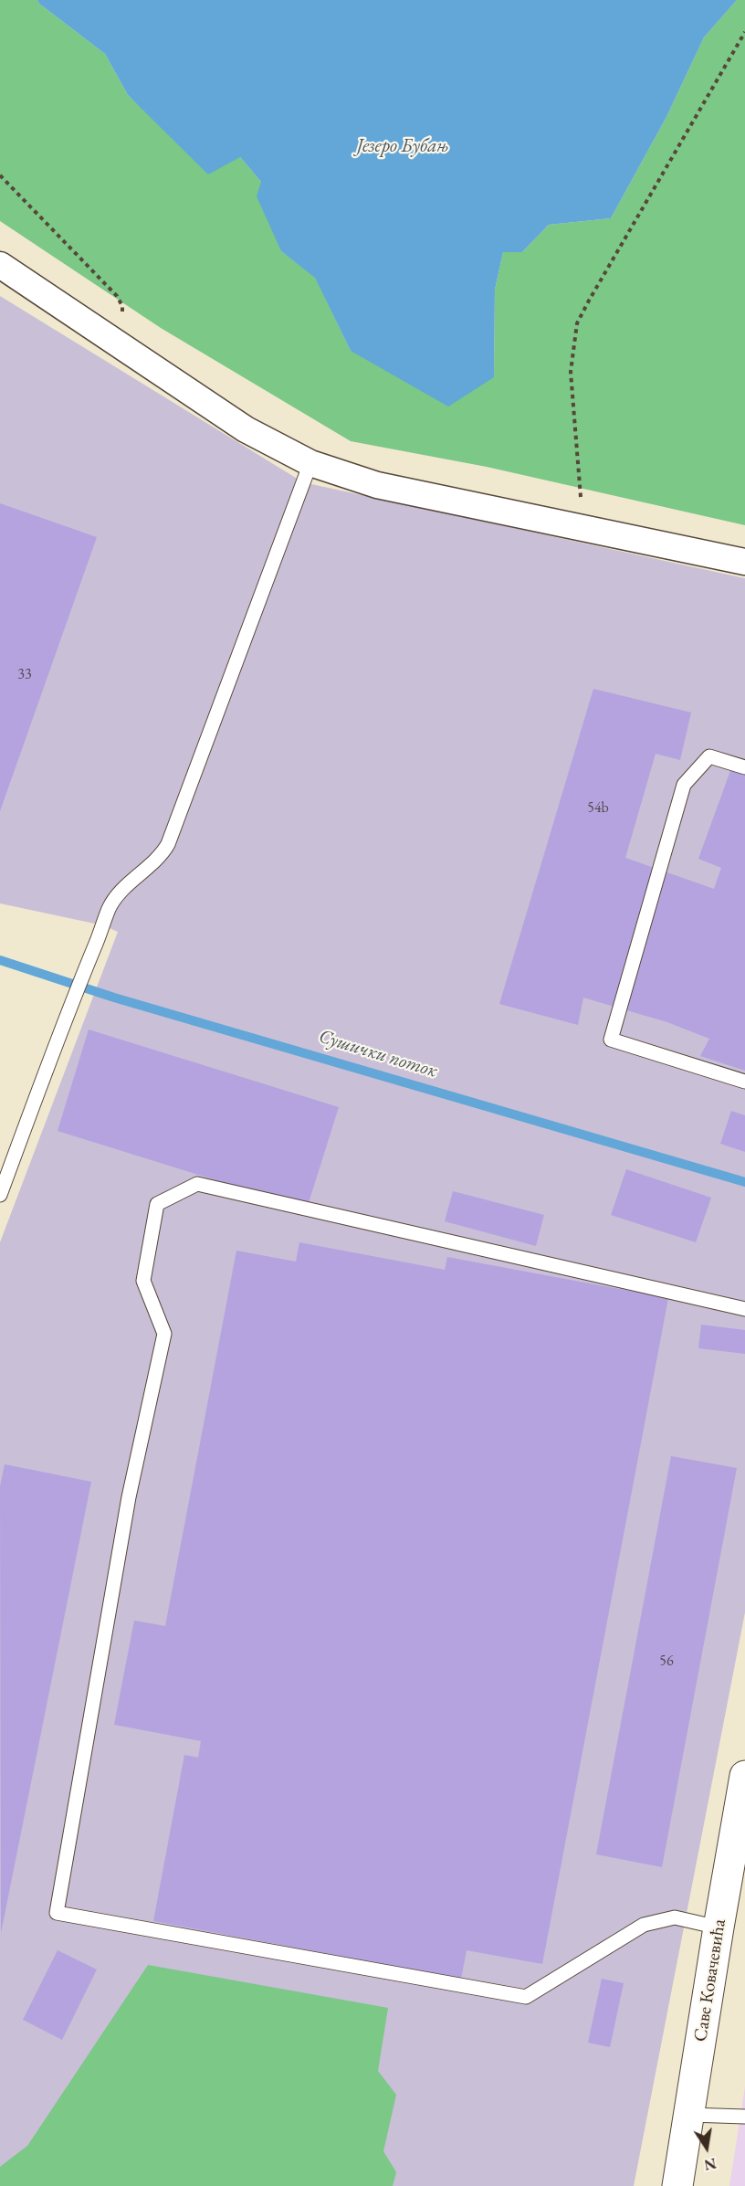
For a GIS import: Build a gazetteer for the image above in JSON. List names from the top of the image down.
{
  "streets": {
    "street": ["Саве Ковачевића"]
  },
  "water": ["Језеро Бубањ", "Сушички поток"],
  "house_numbers": ["33", "54b", "56"],
  "north": "bottom"
}
